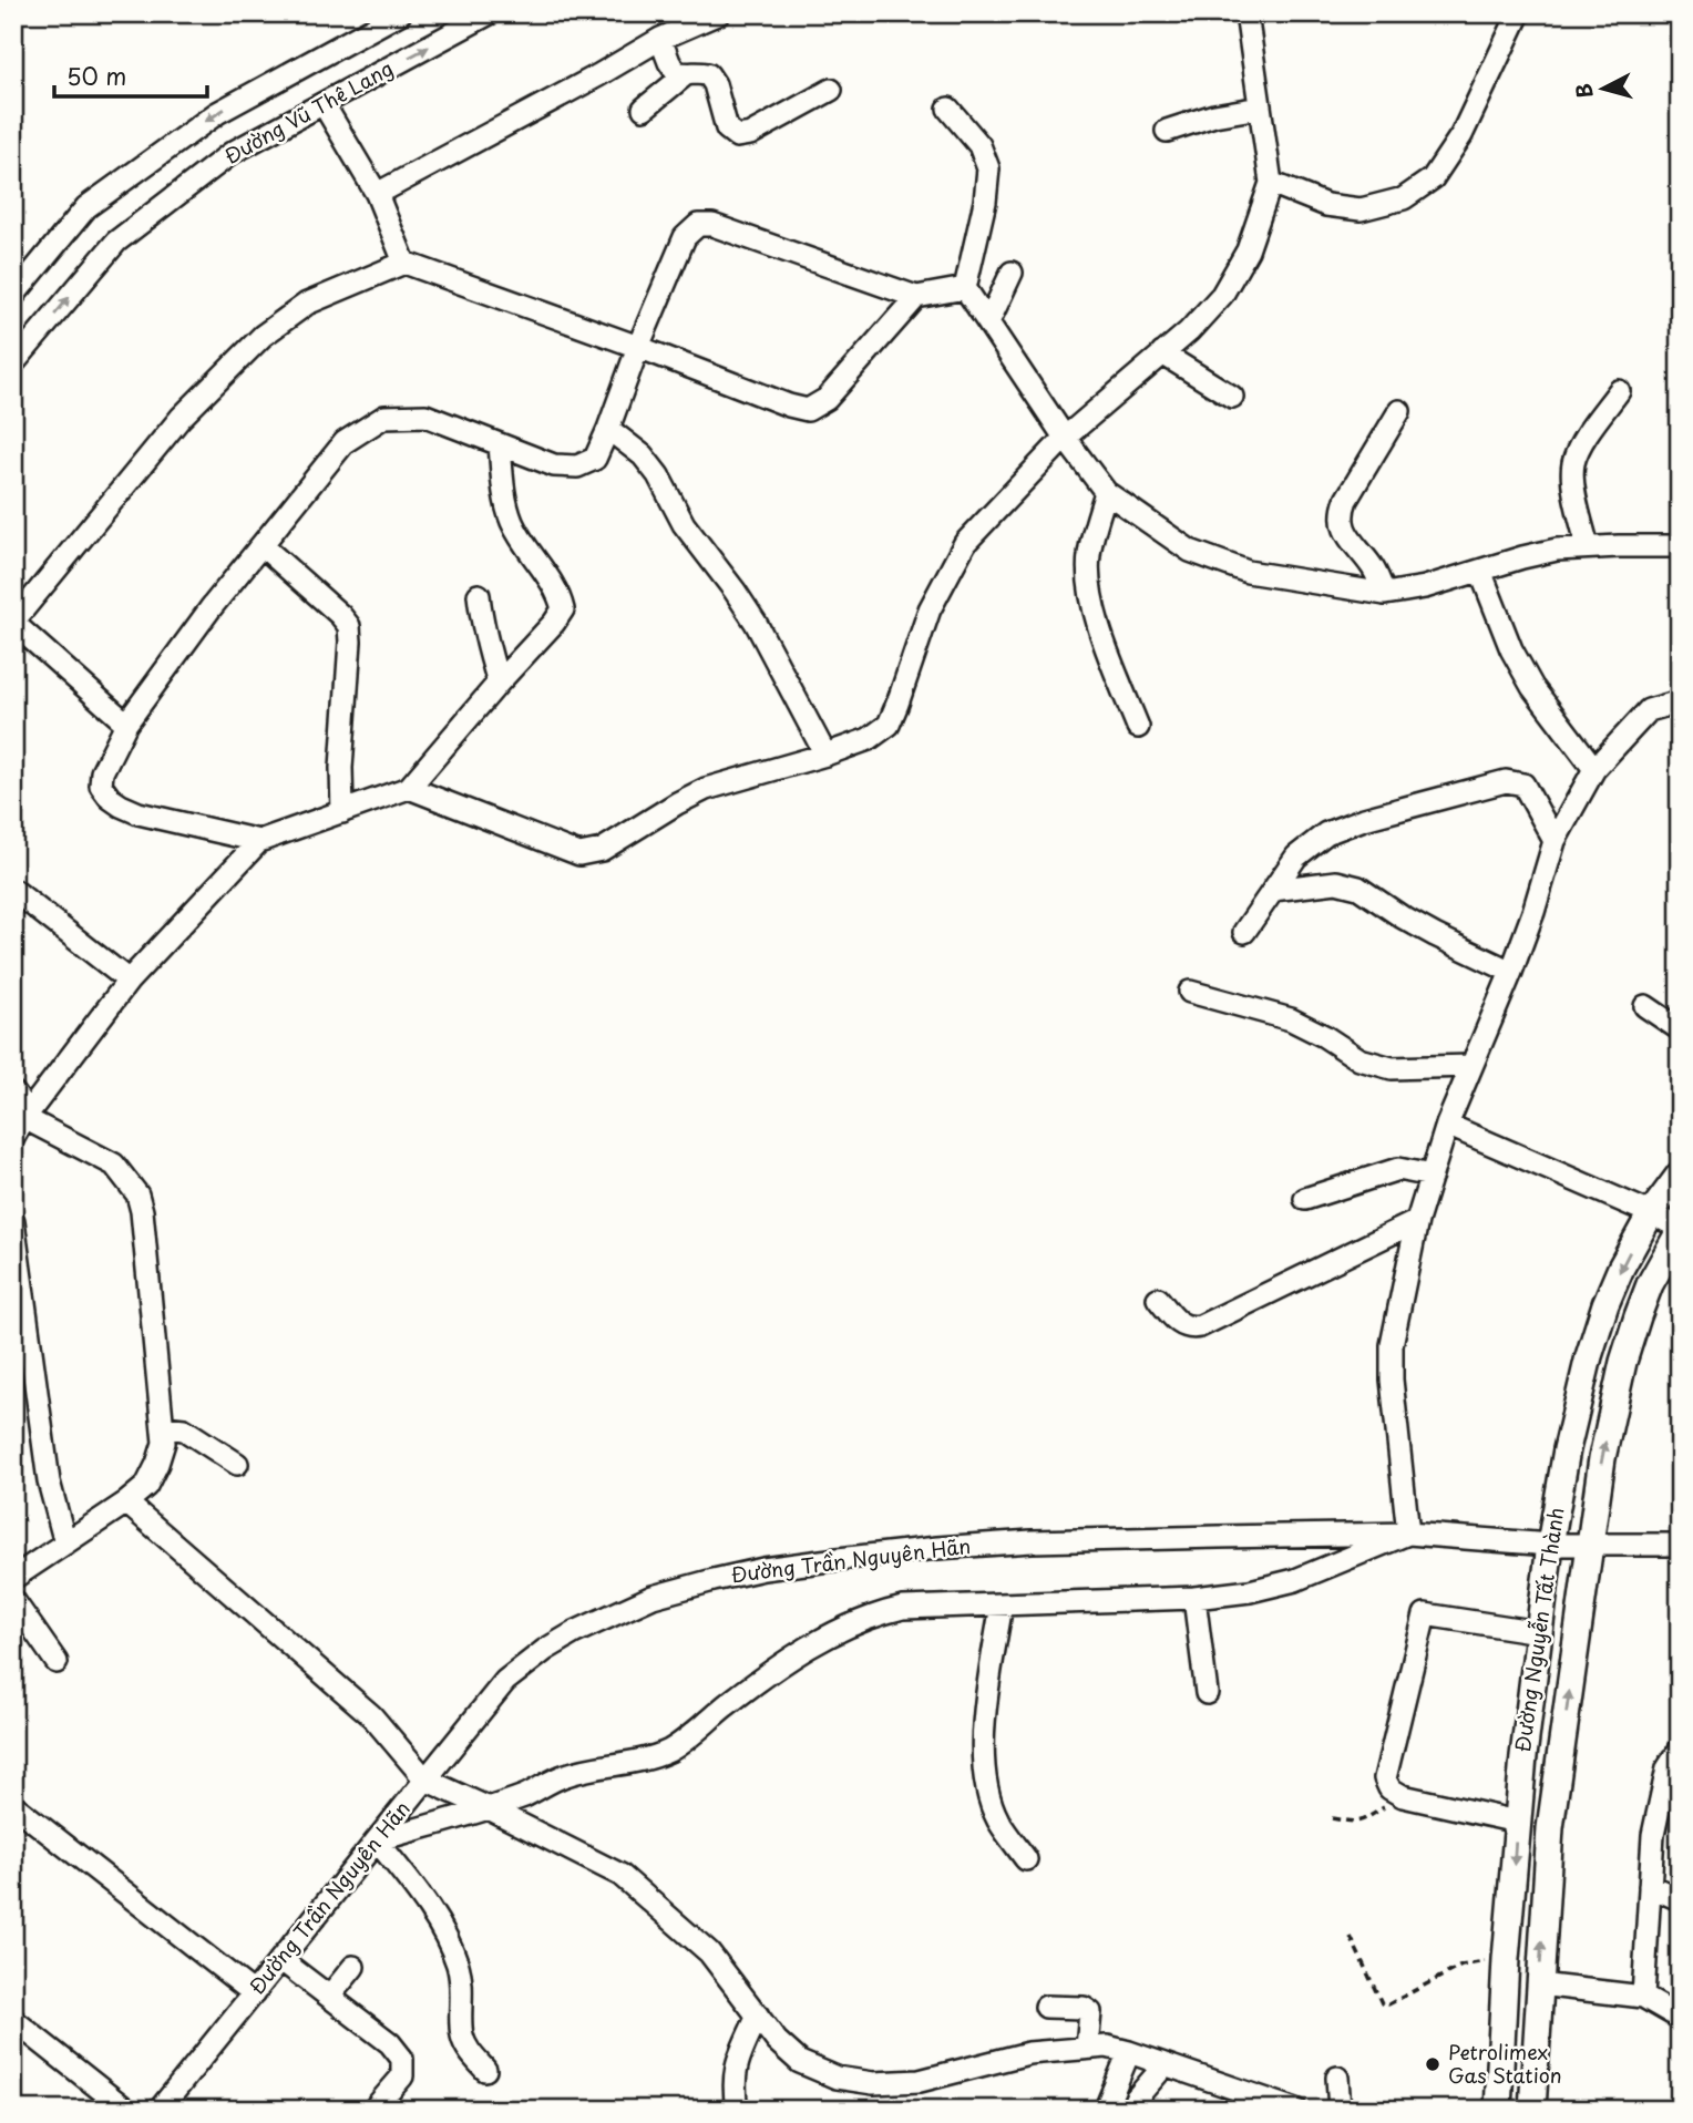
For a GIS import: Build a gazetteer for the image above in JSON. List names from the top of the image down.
{
  "streets": {
    "main road": ["Đường Nguyễn Tất Thành"],
    "street": ["Đường Vũ Thê Lang", "Đường Trần Nguyên Hãn"]
  },
  "crossings": [
    ["Đường Trần Nguyên Hãn", "Đường Nguyễn Tất Thành"]
  ],
  "places": ["Petrolimex Gas Station"],
  "scale_bar": "50 m",
  "north": "left"
}
